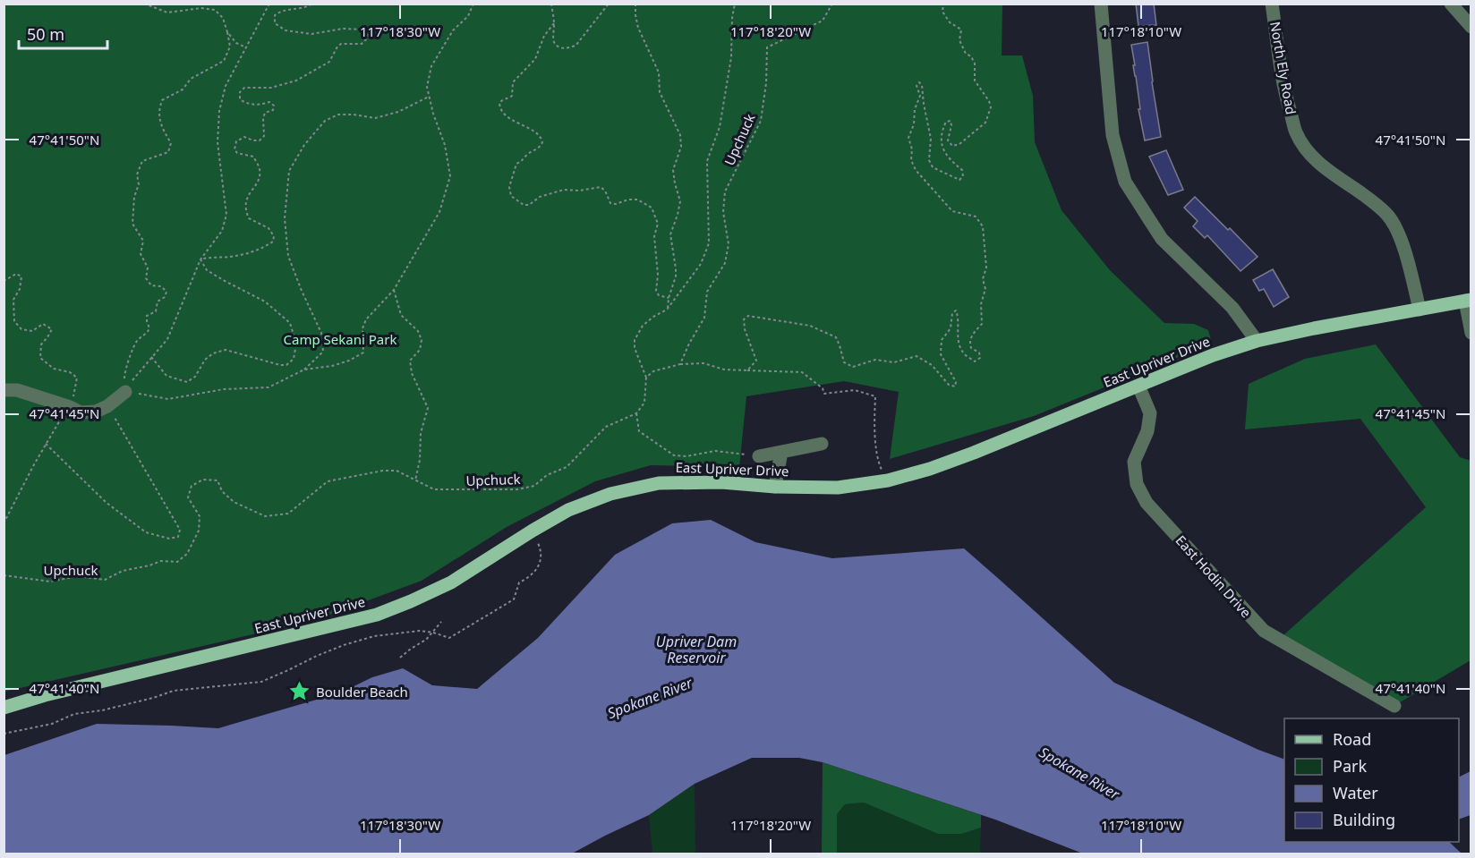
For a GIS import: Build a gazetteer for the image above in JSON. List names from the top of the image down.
{
  "streets": {
    "main road": ["East Upriver Drive"],
    "street": ["North Ely Road", "East Hodin Drive"],
    "path": ["Upchuck"]
  },
  "crossings": [
    ["North Ely Road", "East Upriver Drive"],
    ["East Upriver Drive", "East Hodin Drive"]
  ],
  "water": ["Upriver Dam Reservoir", "Spokane River"],
  "parks": ["Camp Sekani Park"],
  "places": {
    "place": ["Boulder Beach"]
  },
  "legend": [
    "Road",
    "Park",
    "Water",
    "Building"
  ],
  "scale_bar": "50 m",
  "coordinates": [
    "117°18'30\"W",
    "117°18'20\"W",
    "117°18'10\"W",
    "47°41'50\"N",
    "47°41'45\"N",
    "47°41'40\"N"
  ]
}
